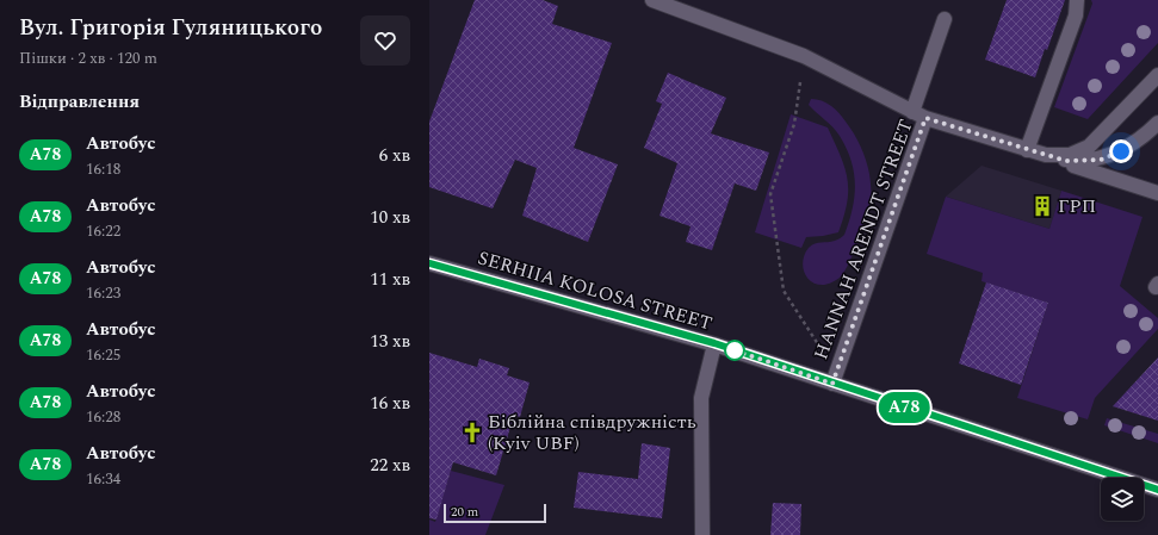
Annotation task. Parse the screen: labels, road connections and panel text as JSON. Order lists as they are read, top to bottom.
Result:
{
  "streets": {
    "street": ["HANNAH ARENDT STREET", "SERHIIA KOLOSA STREET"]
  },
  "crossings": [
    ["HANNAH ARENDT STREET", "SERHIIA KOLOSA STREET"]
  ],
  "places": {
    "building": ["ГРП"],
    "church": ["Біблійна співдружність (Kyiv UBF)"]
  },
  "lines": ["bus line А78"],
  "scale_bar": "20 m",
  "page": {
    "heading": [
      ["Вул. Григорія Гуляницького", "Пішки · 2 хв · 120 m"],
      "Відправлення"
    ],
    "on_map": "А78",
    "list": [
      {
        "mark": "А78",
        "name": "Автобус",
        "note": "16:18",
        "value": "6 хв"
      },
      {
        "mark": "А78",
        "name": "Автобус",
        "note": "16:22",
        "value": "10 хв"
      },
      {
        "mark": "А78",
        "name": "Автобус",
        "note": "16:23",
        "value": "11 хв"
      },
      {
        "mark": "А78",
        "name": "Автобус",
        "note": "16:25",
        "value": "13 хв"
      },
      {
        "mark": "А78",
        "name": "Автобус",
        "note": "16:28",
        "value": "16 хв"
      },
      {
        "mark": "А78",
        "name": "Автобус",
        "note": "16:34",
        "value": "22 хв"
      }
    ],
    "scale": "20 m"
  }
}
